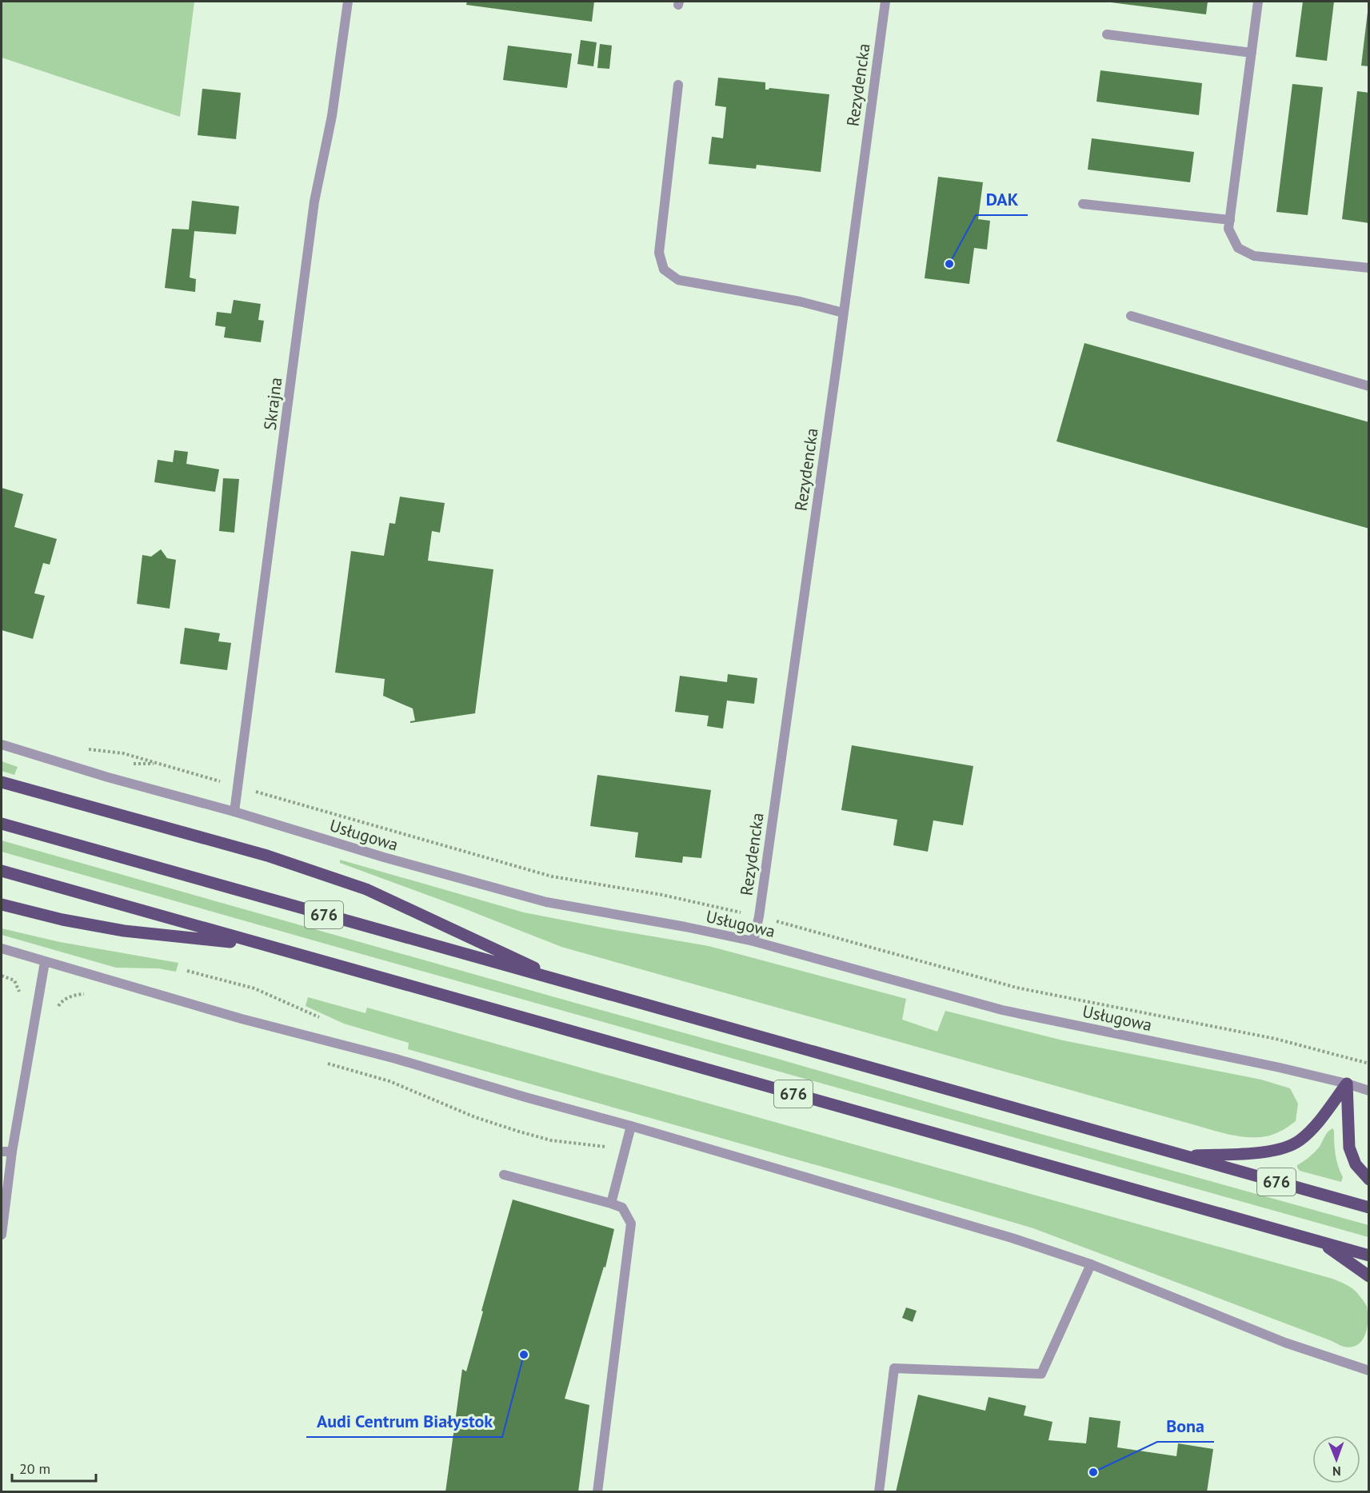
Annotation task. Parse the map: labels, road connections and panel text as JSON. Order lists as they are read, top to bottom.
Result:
{
  "streets": {
    "main road": ["676"],
    "street": ["Rezydencka", "Skrajna", "Usługowa"]
  },
  "crossings": [
    ["Rezydencka", "Usługowa"],
    ["Skrajna", "Usługowa"]
  ],
  "places": ["DAK", "Audi Centrum Białystok", "Bona"],
  "scale_bar": "20 m",
  "north": "bottom"
}
